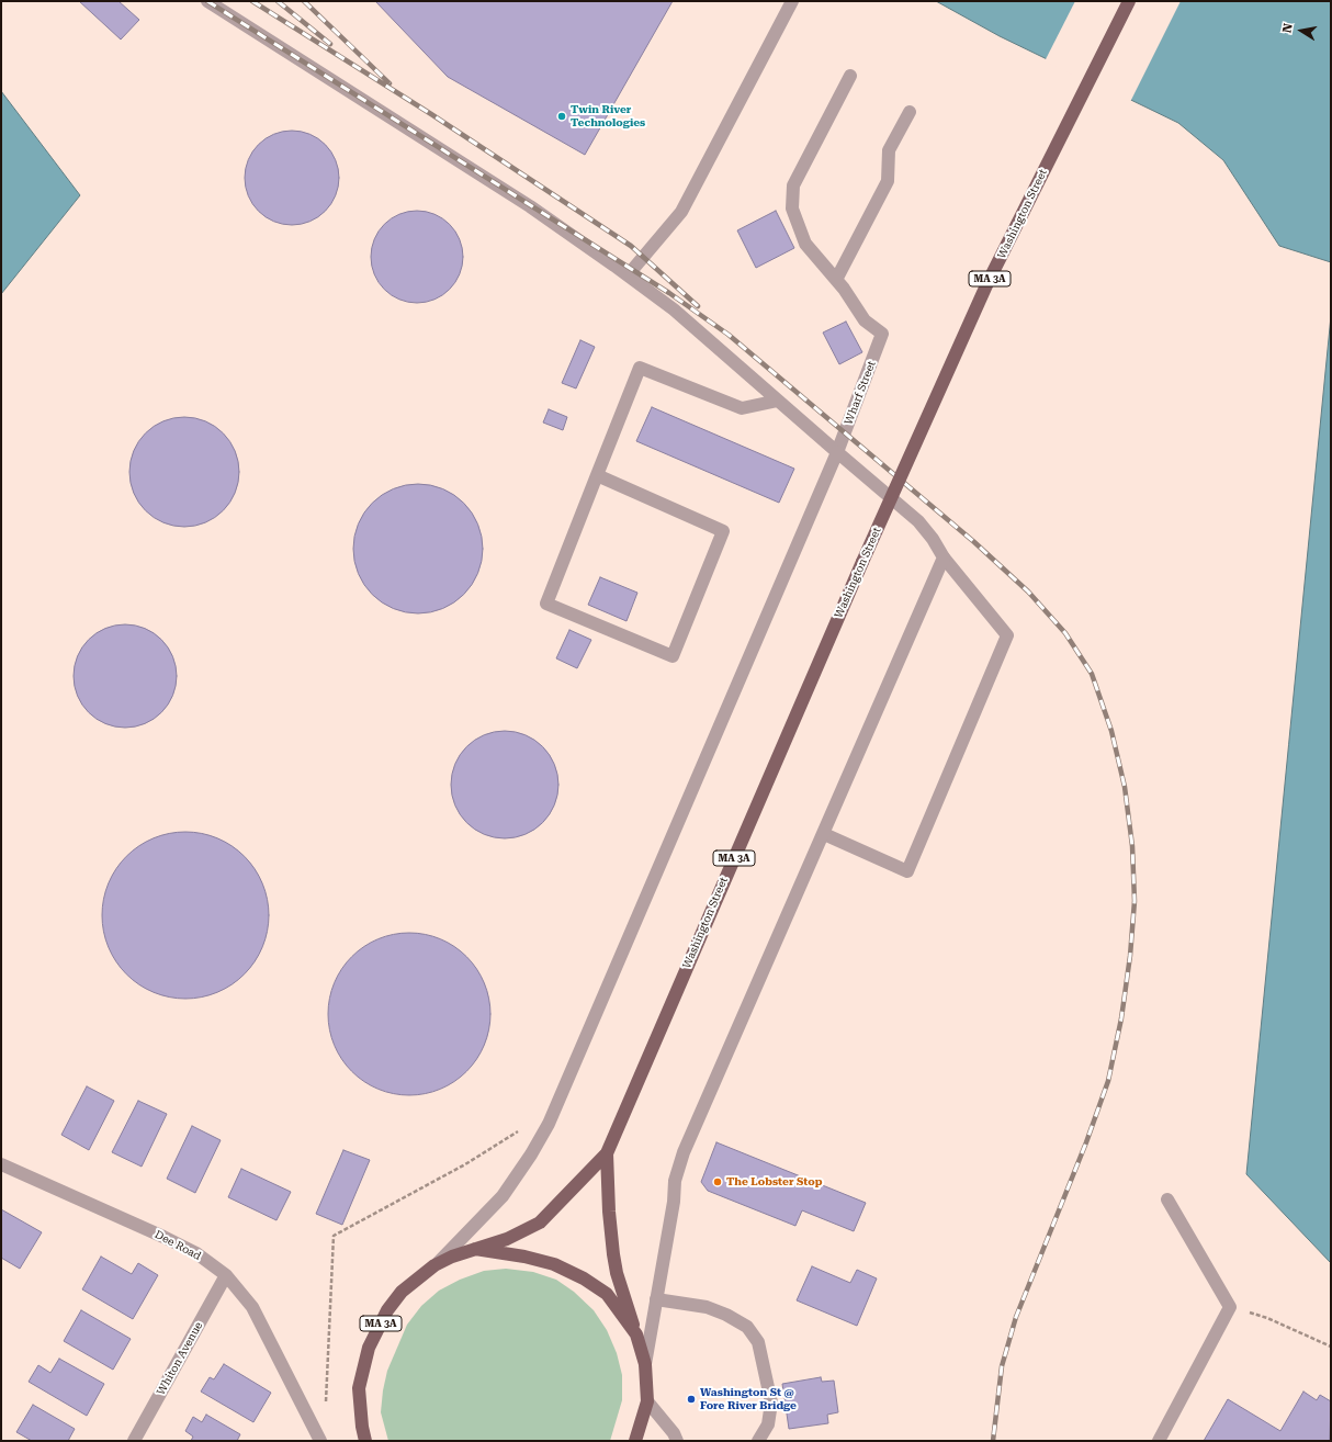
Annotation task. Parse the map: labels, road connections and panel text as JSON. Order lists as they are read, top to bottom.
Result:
{
  "streets": {
    "main road": ["Washington Street", "MA 3A"],
    "street": ["Wharf Street", "Dee Road", "Whiton Avenue"]
  },
  "crossings": [
    ["Washington Street", "MA 3A"],
    ["MA 3A", "Wharf Street"],
    ["Dee Road", "Whiton Avenue"]
  ],
  "places": ["Twin River Technologies", "The Lobster Stop", "Washington St @ Fore River Bridge"],
  "north": "left"
}
